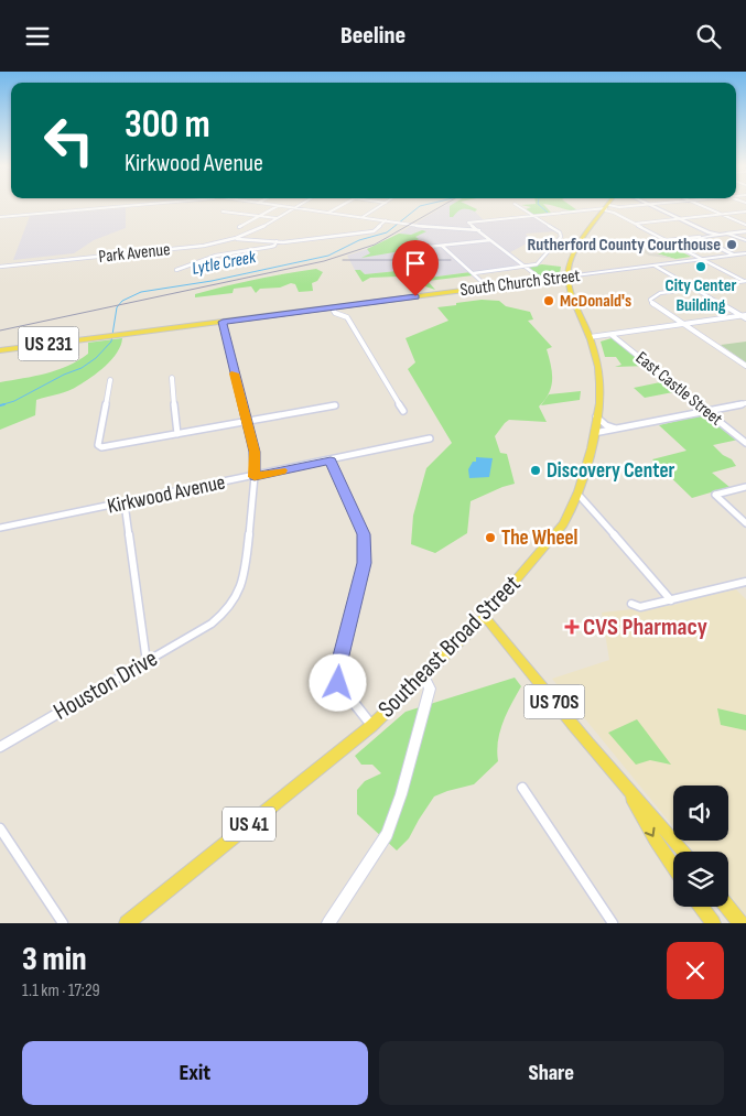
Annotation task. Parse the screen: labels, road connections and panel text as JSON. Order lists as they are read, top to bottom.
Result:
{
  "streets": {
    "main road": [
      "South Church Street",
      "US 231",
      "Southeast Broad Street",
      "US 70S",
      "US 41"
    ],
    "street": [
      "Park Avenue",
      "East Castle Street",
      "Kirkwood Avenue",
      "Houston Drive"
    ]
  },
  "crossings": [
    ["South Church Street", "Southeast Broad Street"],
    ["South Church Street", "Houston Drive"],
    ["Kirkwood Avenue", "Houston Drive"],
    ["Southeast Broad Street", "US 70S"]
  ],
  "water": ["Lytle Creek"],
  "places": {
    "other": [
      "Rutherford County Courthouse",
      "City Center Building",
      "McDonald's",
      "Discovery Center",
      "The Wheel"
    ],
    "health": ["CVS Pharmacy"]
  },
  "page": {
    "header": "Beeline",
    "turn": ["300 m", "Kirkwood Avenue"],
    "heading": ["3 min", "1.1 km · 17:29"],
    "buttons": ["Exit", "Share"]
  }
}
